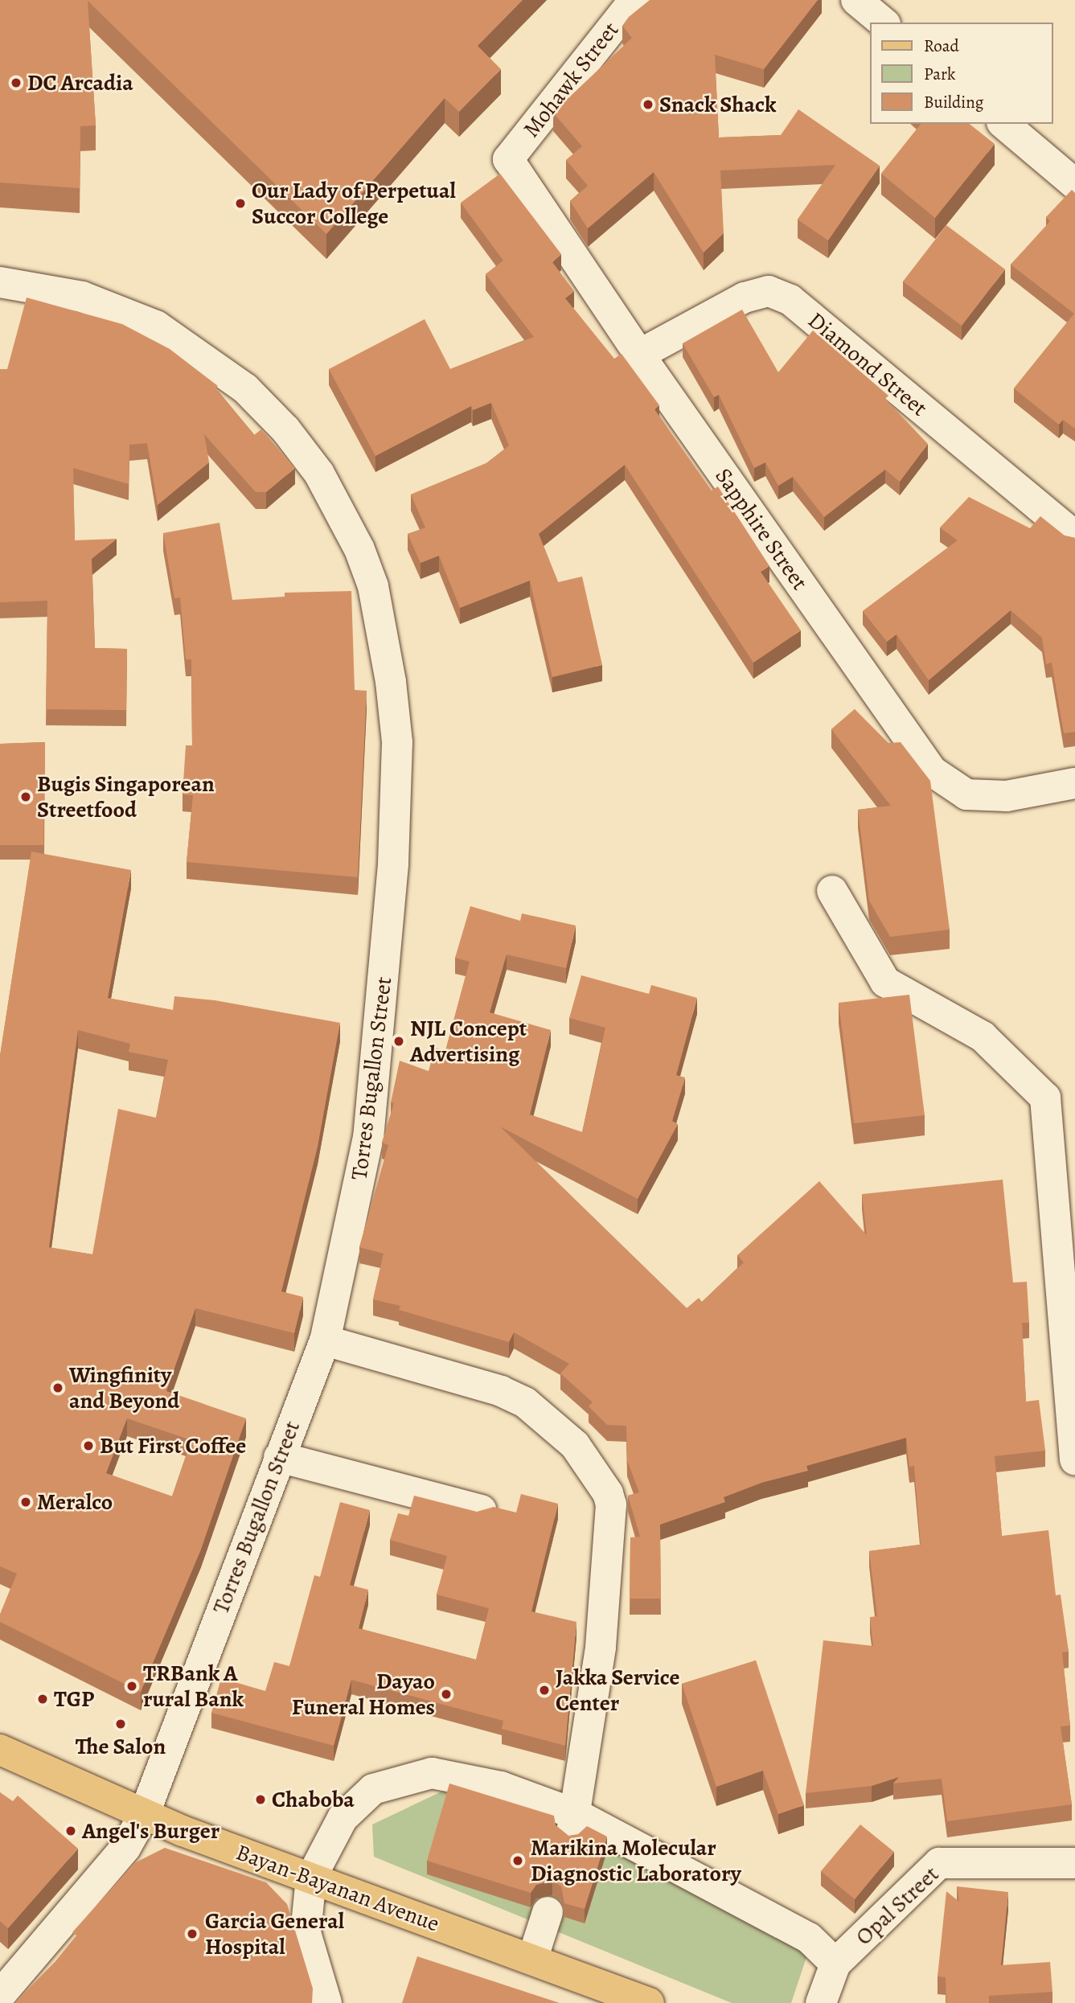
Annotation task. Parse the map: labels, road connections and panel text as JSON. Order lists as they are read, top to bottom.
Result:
{
  "streets": {
    "main road": ["Bayan-Bayanan Avenue"],
    "street": [
      "Mohawk Street",
      "Diamond Street",
      "Sapphire Street",
      "Torres Bugallon Street",
      "Opal Street"
    ]
  },
  "crossings": [
    ["Mohawk Street", "Sapphire Street"],
    ["Diamond Street", "Sapphire Street"],
    ["Torres Bugallon Street", "Bayan-Bayanan Avenue"]
  ],
  "places": [
    "DC Arcadia",
    "Snack Shack",
    "Our Lady of Perpetual Succor College",
    "Bugis Singaporean Streetfood",
    "NJL Concept Advertising",
    "Wingfinity and Beyond",
    "But First Coffee",
    "Meralco",
    "TRBank A rural Bank",
    "Jakka Service Center",
    "Dayao Funeral Homes",
    "TGP",
    "The Salon",
    "Chaboba",
    "Angel's Burger",
    "Marikina Molecular Diagnostic Laboratory",
    "Garcia General Hospital"
  ],
  "legend": ["Road", "Park", "Building"]
}
